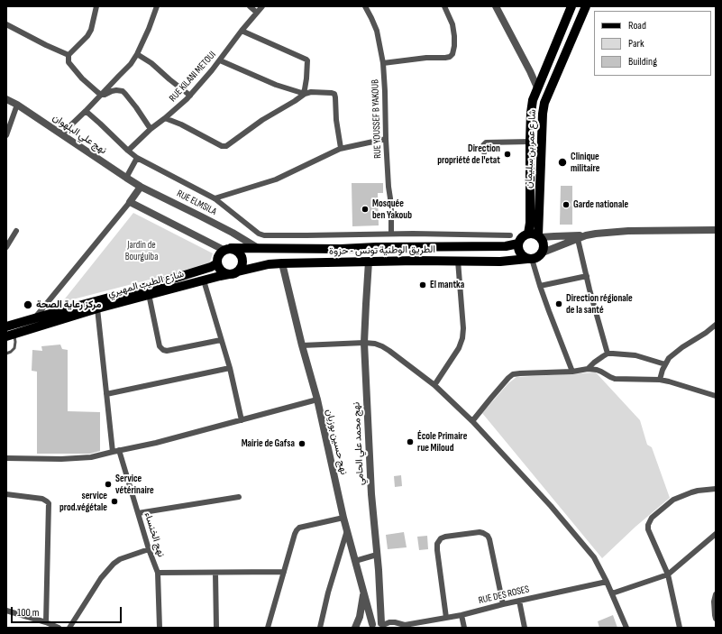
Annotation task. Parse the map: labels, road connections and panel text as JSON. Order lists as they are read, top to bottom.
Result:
{
  "streets": {
    "main road": ["شارع عمر بن سليمان", "الطريق الوطنية تونس - حزوة", "شارع الطيب المهيري"],
    "street": [
      "RUE KILANI METOUI",
      "RUE YOUSSEF B YAKOUB",
      "نهج علي البلهوان",
      "RUE ELMSILA",
      "نهج حسين بوزيان",
      "نهج محمد علي الحامي",
      "نهج الخنساء",
      "RUE DES ROSES"
    ]
  },
  "crossings": [
    ["نهج علي البلهوان", "RUE ELMSILA"],
    ["شارع عمر بن سليمان", "الطريق الوطنية تونس - حزوة"],
    ["RUE ELMSILA", "الطريق الوطنية تونس - حزوة"],
    ["الطريق الوطنية تونس - حزوة", "شارع الطيب المهيري"],
    ["الطريق الوطنية تونس - حزوة", "نهج حسين بوزيان"],
    ["الطريق الوطنية تونس - حزوة", "نهج محمد علي الحامي"],
    ["نهج محمد علي الحامي", "RUE DES ROSES"]
  ],
  "parks": ["Jardin de Bourguiba"],
  "places": [
    "Direction propriété de l'etat",
    "Clinique militaire",
    "Garde nationale",
    "Mosquée ben Yakoub",
    "El mantka",
    "Direction régionale de la santé",
    "مركز رعاية الصحة",
    "École Primaire rue Miloud",
    "Mairie de Gafsa",
    "Service vétérinaire",
    "service prod.végétale"
  ],
  "legend": ["Road", "Park", "Building"],
  "scale_bar": "100 m"
}
